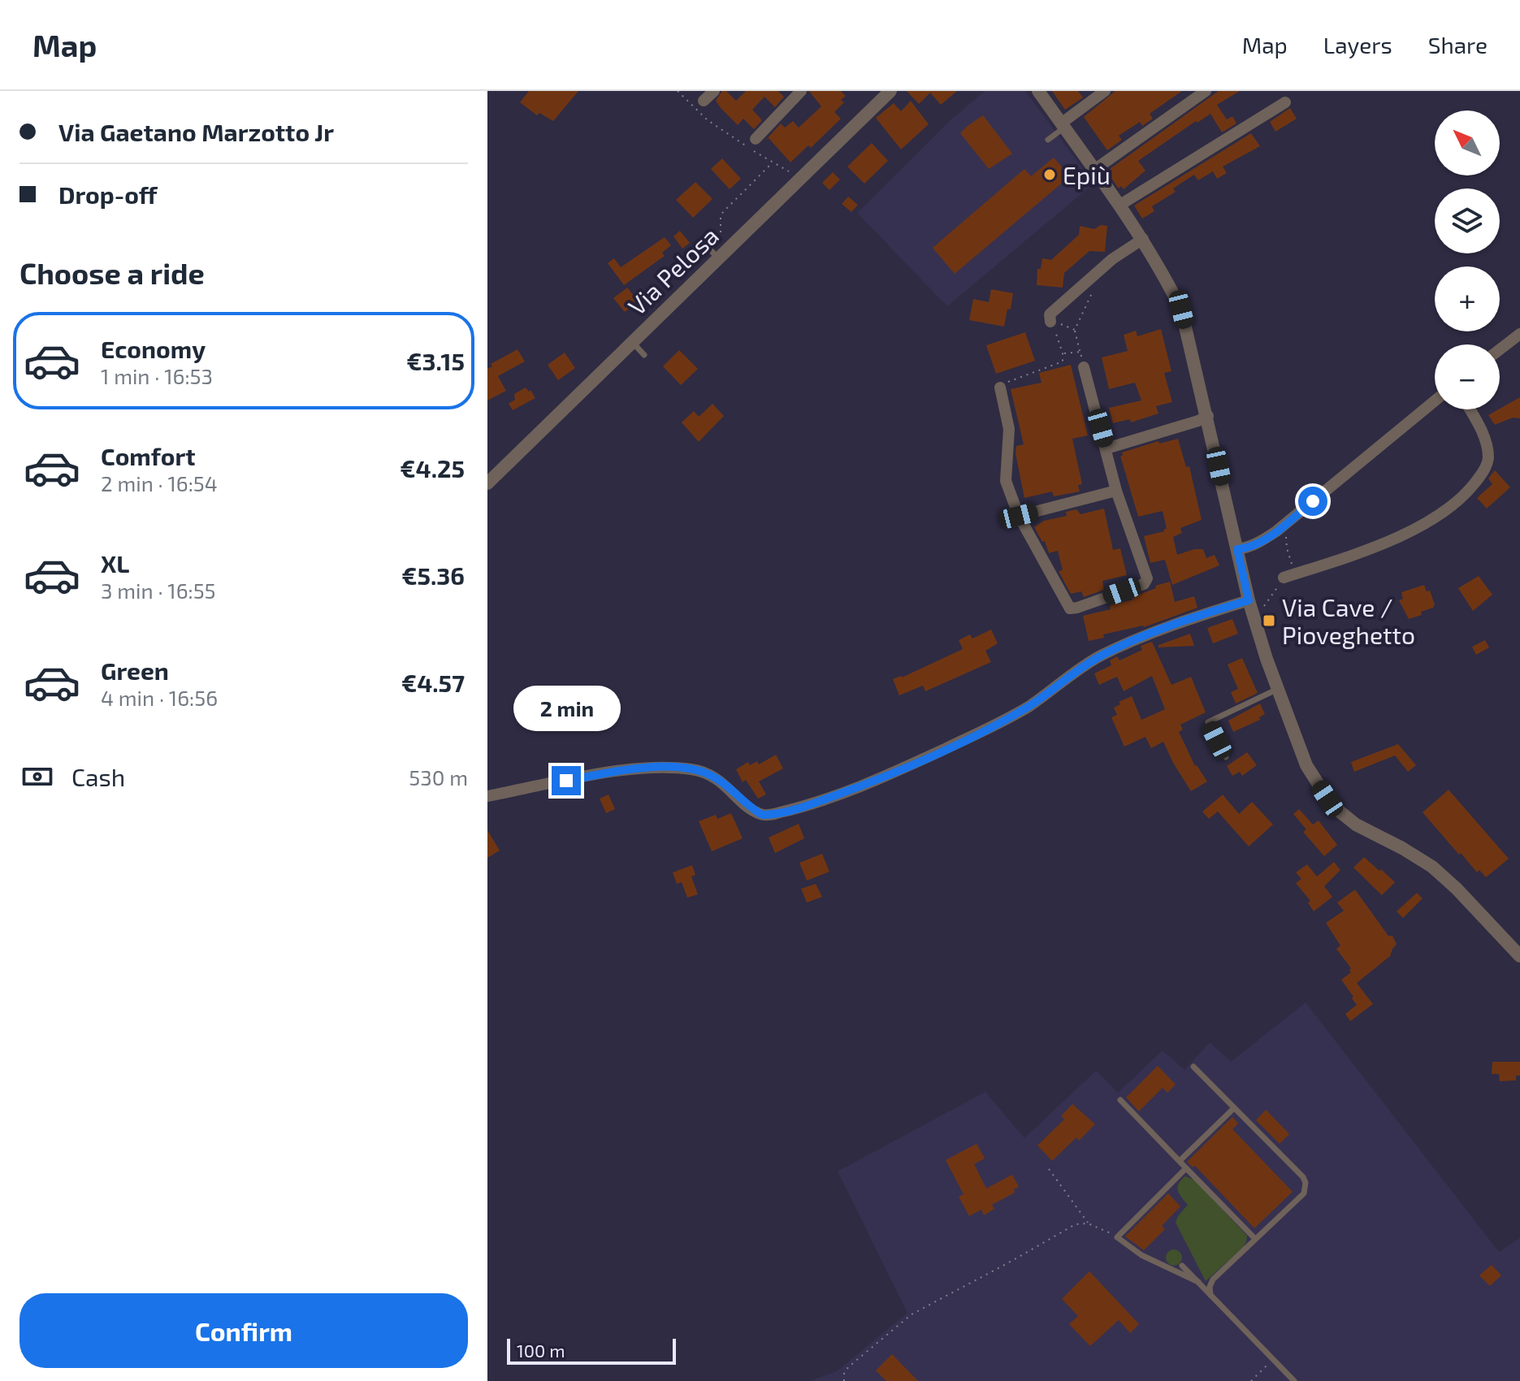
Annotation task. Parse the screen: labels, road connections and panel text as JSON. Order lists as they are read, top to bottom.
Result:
{
  "streets": {
    "street": ["Via Pelosa"]
  },
  "places": {
    "other": ["Epiù"],
    "transit": ["Via Cave / Pioveghetto"]
  },
  "scale_bar": "100 m",
  "north": "top left",
  "page": {
    "header": "Map",
    "nav": ["Map", "Layers", "Share"],
    "banner": ["Via Gaetano Marzotto Jr", "Drop-off"],
    "map_buttons": ["+", "−"],
    "heading": "Choose a ride",
    "list": [
      {
        "name": "Economy",
        "note": "1 min · 16:53",
        "value": "€3.15"
      },
      {
        "name": "Comfort",
        "note": "2 min · 16:54",
        "value": "€4.25"
      },
      {
        "name": "XL",
        "note": "3 min · 16:55",
        "value": "€5.36"
      },
      {
        "name": "Green",
        "note": "4 min · 16:56",
        "value": "€4.57"
      }
    ],
    "bubble": "2 min",
    "pay": ["Cash", "530 m"],
    "buttons": "Confirm",
    "scale": "100 m"
  }
}
